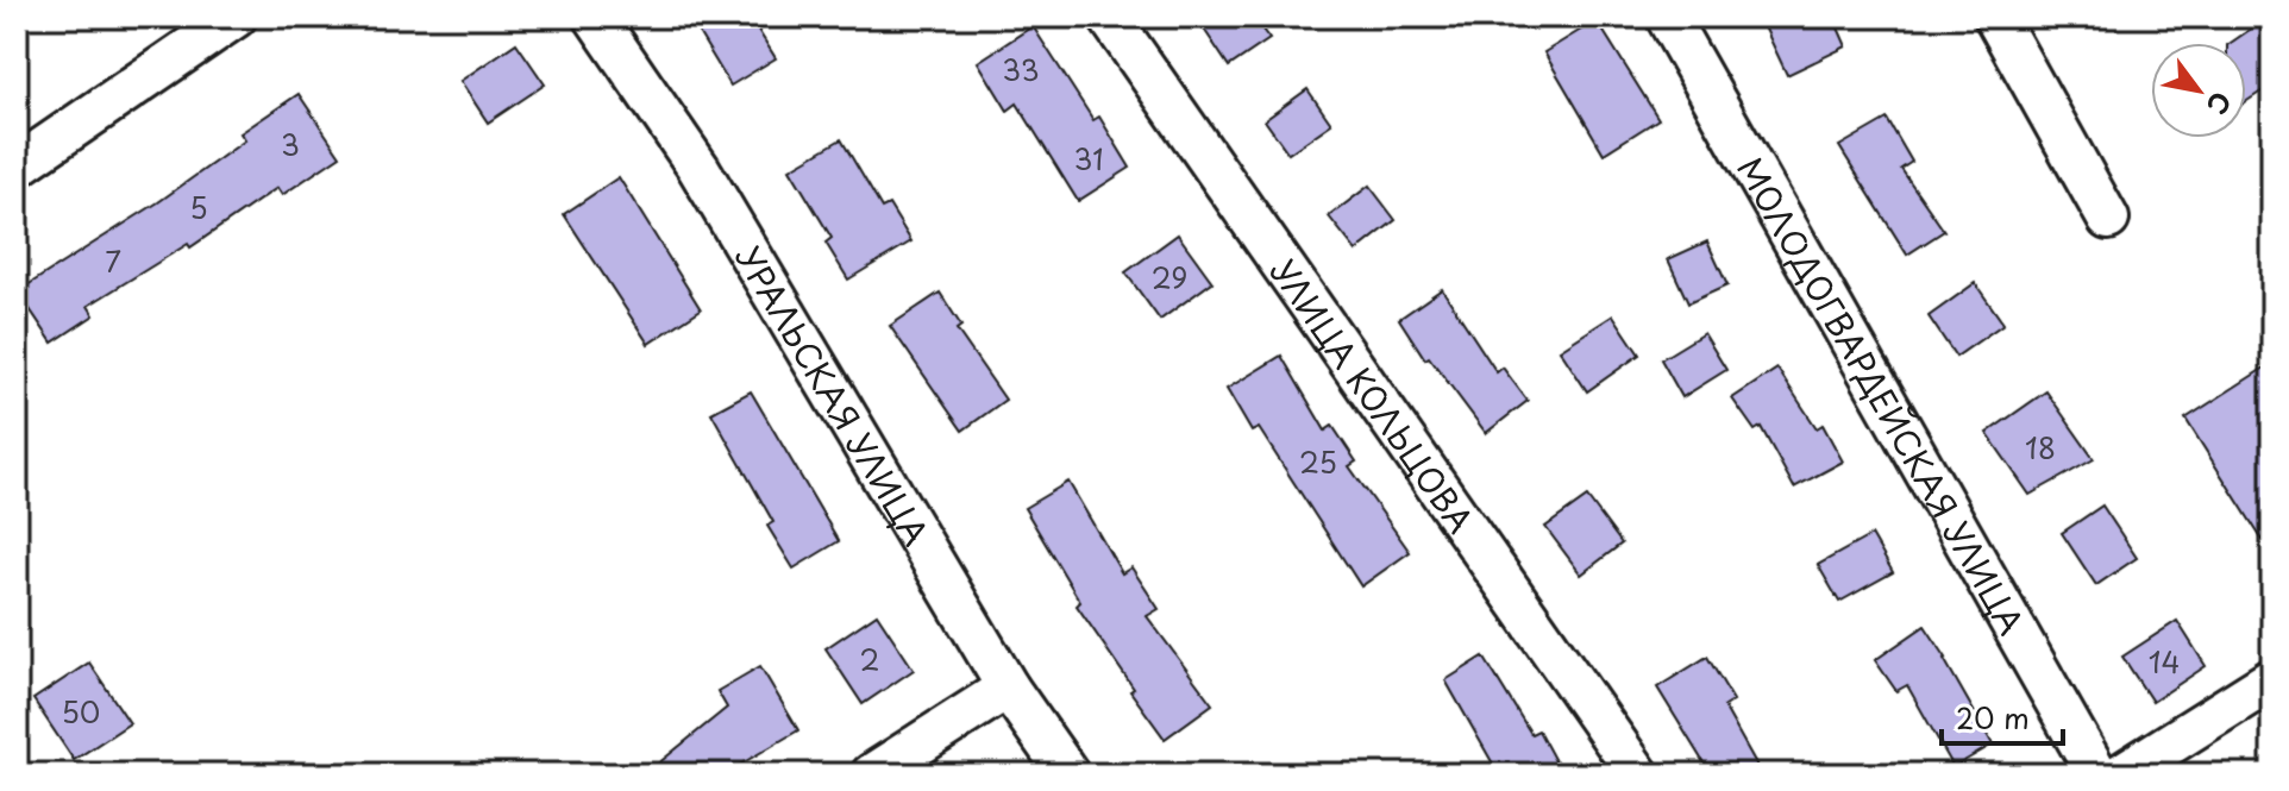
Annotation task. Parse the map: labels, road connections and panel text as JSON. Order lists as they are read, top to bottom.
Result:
{
  "streets": {
    "street": ["УРАЛЬСКАЯ УЛИЦА", "УЛИЦА КОЛЬЦОВА", "МОЛОДОГВАРДЕЙСКАЯ УЛИЦА"]
  },
  "house_numbers": [
    "33",
    "3",
    "31",
    "5",
    "7",
    "29",
    "18",
    "25",
    "2",
    "14",
    "50"
  ],
  "scale_bar": "20 m",
  "north": "bottom right"
}
